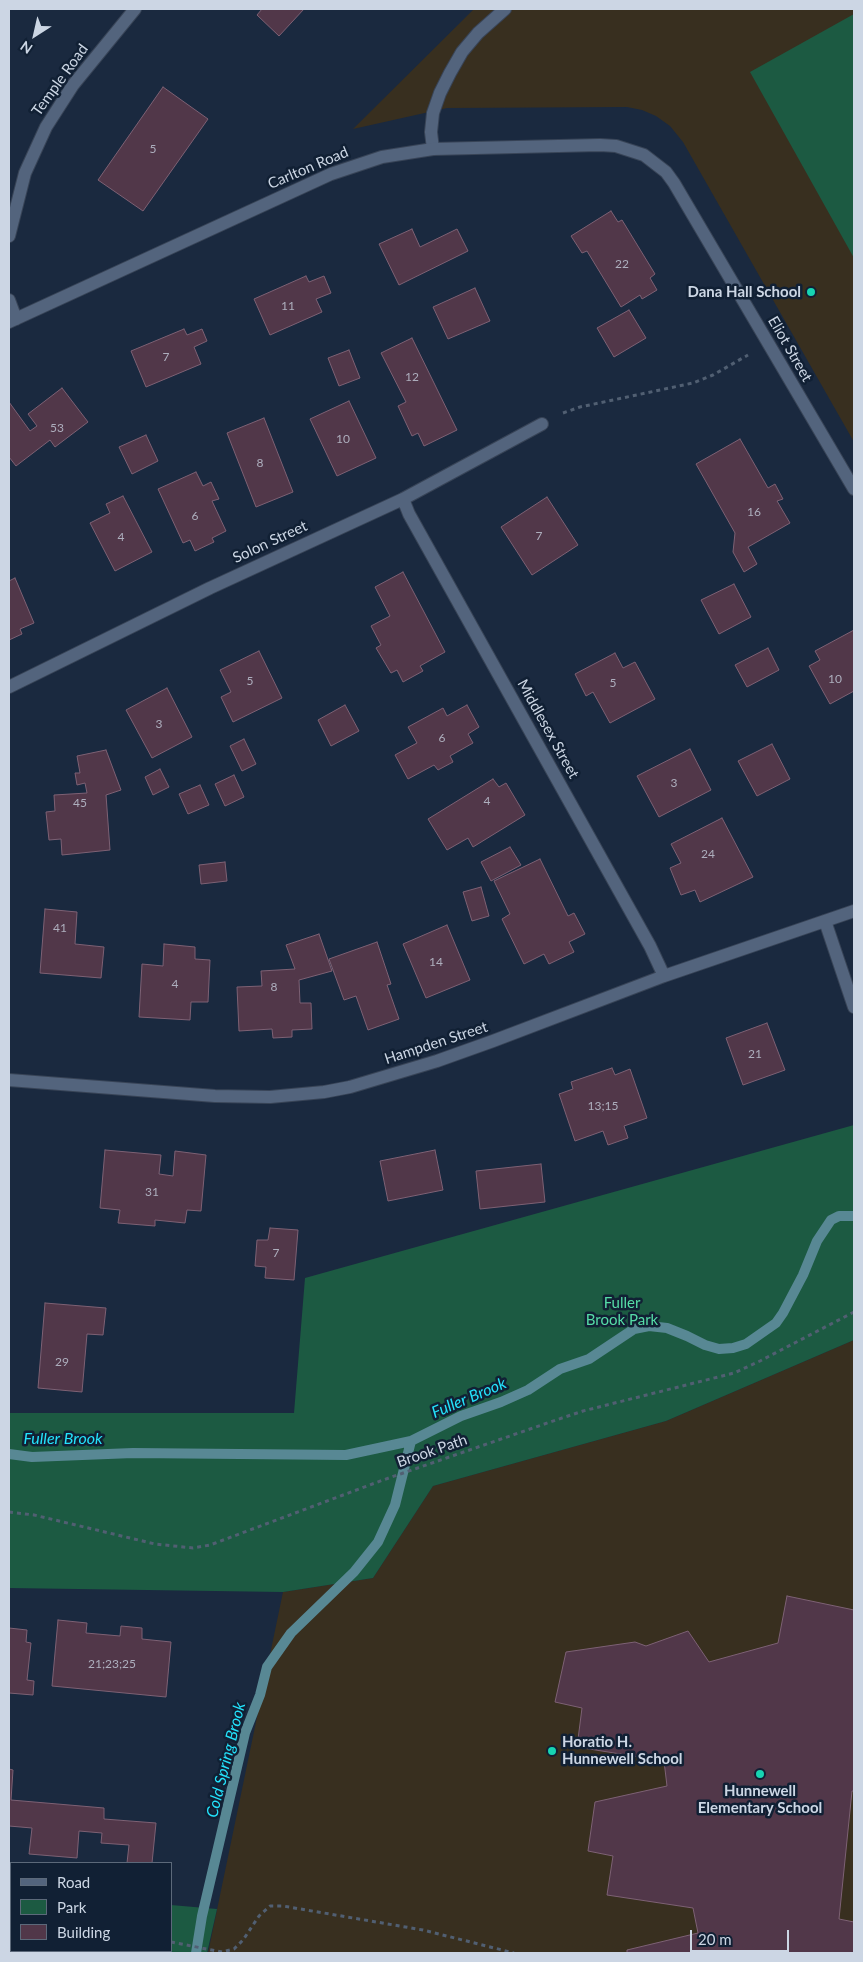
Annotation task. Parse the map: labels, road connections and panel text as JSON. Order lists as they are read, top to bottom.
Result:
{
  "streets": {
    "street": [
      "Temple Road",
      "Carlton Road",
      "Eliot Street",
      "Solon Street",
      "Middlesex Street",
      "Hampden Street"
    ],
    "path": ["Brook Path"]
  },
  "crossings": [
    ["Carlton Road", "Eliot Street"],
    ["Solon Street", "Middlesex Street"],
    ["Middlesex Street", "Hampden Street"]
  ],
  "water": ["Fuller Brook", "Cold Spring Brook"],
  "parks": ["Fuller Brook Park"],
  "places": ["Dana Hall School", "Horatio H. Hunnewell School", "Hunnewell Elementary School"],
  "house_numbers": [
    "5",
    "22",
    "11",
    "7",
    "12",
    "53",
    "10",
    "8",
    "16",
    "6",
    "7",
    "4",
    "10",
    "5",
    "5",
    "3",
    "6",
    "3",
    "4",
    "45",
    "24",
    "41",
    "14",
    "4",
    "8",
    "21",
    "13;15",
    "31",
    "7",
    "29",
    "21;23;25"
  ],
  "legend": ["Road", "Park", "Building"],
  "scale_bar": "20 m",
  "north": "bottom left"
}
